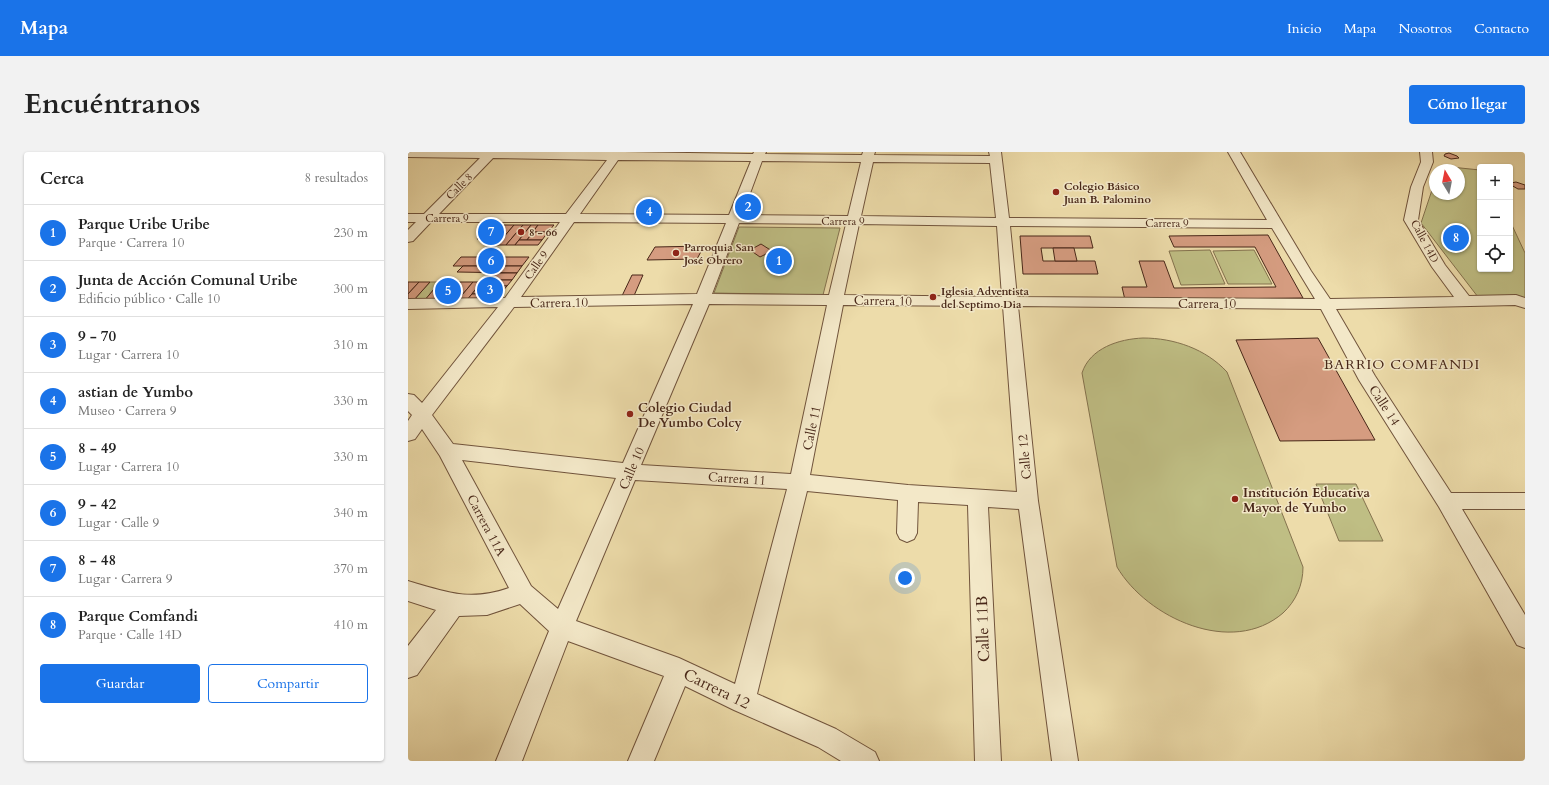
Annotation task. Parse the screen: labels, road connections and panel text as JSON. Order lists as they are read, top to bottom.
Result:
{
  "streets": {
    "street": [
      "Calle 8",
      "Carrera 9",
      "Calle 14D",
      "Calle 9",
      "Carrera 10",
      "Calle 14",
      "Calle 11",
      "Calle 12",
      "Calle 10",
      "Carrera 11",
      "Carrera 11A",
      "Calle 11B",
      "Carrera 12"
    ]
  },
  "crossings": [
    ["Calle 8", "Carrera 9"],
    ["Carrera 9", "Calle 9"],
    ["Carrera 9", "Calle 14"],
    ["Carrera 9", "Calle 11"],
    ["Carrera 9", "Calle 12"],
    ["Carrera 9", "Calle 10"],
    ["Calle 14D", "Carrera 10"],
    ["Calle 9", "Carrera 10"],
    ["Calle 9", "Carrera 11A"],
    ["Carrera 10", "Calle 14"],
    ["Carrera 10", "Calle 11"],
    ["Carrera 10", "Calle 12"],
    ["Carrera 10", "Calle 10"],
    ["Calle 11", "Carrera 11"],
    ["Calle 11", "Carrera 12"],
    ["Calle 12", "Carrera 11"],
    ["Calle 10", "Carrera 11"],
    ["Calle 10", "Carrera 11A"],
    ["Calle 10", "Carrera 12"],
    ["Carrera 11", "Carrera 11A"],
    ["Carrera 11", "Calle 11B"],
    ["Carrera 11A", "Carrera 12"]
  ],
  "districts": ["BARRIO COMFANDI"],
  "places": [
    "Colegio Básico Juan B. Palomino",
    "8 - 66",
    "Parroquia San José Obrero",
    "Iglesia Adventista del Septimo Dia",
    "Colegio Ciudad De Yumbo Colcy",
    "Institución Educativa Mayor de Yumbo"
  ],
  "north": "top",
  "page": {
    "header": "Mapa",
    "nav": [
      "Inicio",
      "Mapa",
      "Nosotros",
      "Contacto"
    ],
    "title": "Encuéntranos",
    "buttons": [
      "Cómo llegar",
      ["Guardar", "Compartir"]
    ],
    "heading": ["Cerca", "8 resultados"],
    "map_buttons": ["+", "−"],
    "pins": [
      "2",
      "4",
      "7",
      "8",
      "1",
      "6",
      "3",
      "5"
    ],
    "list": [
      {
        "mark": "1",
        "name": "Parque Uribe Uribe",
        "note": "Parque · Carrera 10",
        "value": "230 m"
      },
      {
        "mark": "2",
        "name": "Junta de Acción Comunal Uribe",
        "note": "Edificio público · Calle 10",
        "value": "300 m"
      },
      {
        "mark": "3",
        "name": "9 - 70",
        "note": "Lugar · Carrera 10",
        "value": "310 m"
      },
      {
        "mark": "4",
        "name": "astian de Yumbo",
        "note": "Museo · Carrera 9",
        "value": "330 m"
      },
      {
        "mark": "5",
        "name": "8 - 49",
        "note": "Lugar · Carrera 10",
        "value": "330 m"
      },
      {
        "mark": "6",
        "name": "9 - 42",
        "note": "Lugar · Calle 9",
        "value": "340 m"
      },
      {
        "mark": "7",
        "name": "8 - 48",
        "note": "Lugar · Carrera 9",
        "value": "370 m"
      },
      {
        "mark": "8",
        "name": "Parque Comfandi",
        "note": "Parque · Calle 14D",
        "value": "410 m"
      }
    ]
  }
}
